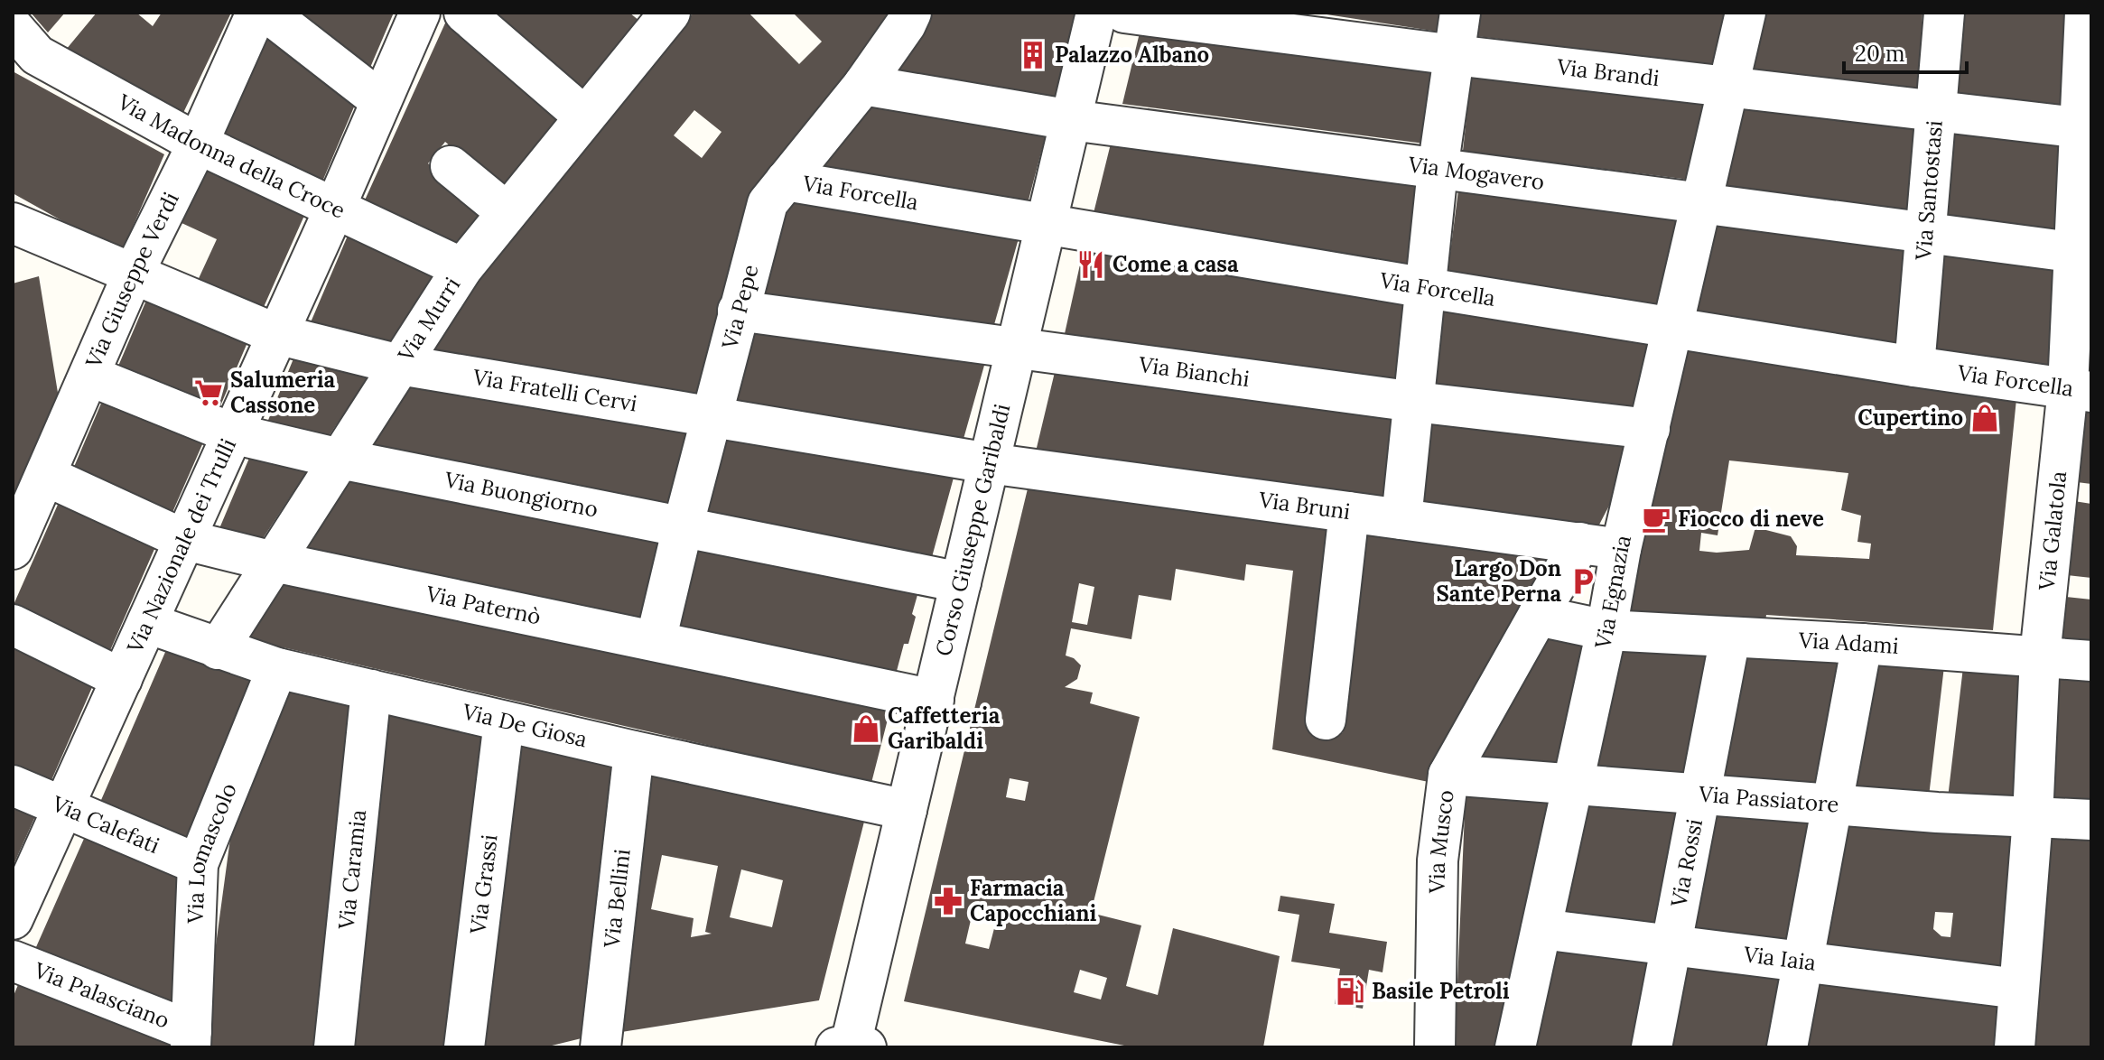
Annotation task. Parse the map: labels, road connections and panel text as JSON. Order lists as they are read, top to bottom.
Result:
{
  "streets": {
    "street": [
      "Via Brandi",
      "Via Madonna della Croce",
      "Via Mogavero",
      "Via Santostasi",
      "Via Forcella",
      "Via Giuseppe Verdi",
      "Via Pepe",
      "Via Murri",
      "Via Bianchi",
      "Via Fratelli Cervi",
      "Via Buongiorno",
      "Via Bruni",
      "Corso Giuseppe Garibaldi",
      "Via Galatola",
      "Via Nazionale dei Trulli",
      "Via Egnazia",
      "Via Paternò",
      "Via Adami",
      "Via De Giosa",
      "Via Passiatore",
      "Via Calefati",
      "Via Musco",
      "Via Lomascolo",
      "Via Rossi",
      "Via Caramia",
      "Via Grassi",
      "Via Bellini",
      "Via Iaia",
      "Via Palasciano"
    ]
  },
  "crossings": [
    ["Via Brandi", "Via Santostasi"],
    ["Via Brandi", "Via Galatola"],
    ["Via Brandi", "Via Egnazia"],
    ["Via Madonna della Croce", "Via Giuseppe Verdi"],
    ["Via Madonna della Croce", "Via Murri"],
    ["Via Madonna della Croce", "Via Nazionale dei Trulli"],
    ["Via Mogavero", "Via Santostasi"],
    ["Via Mogavero", "Via Pepe"],
    ["Via Mogavero", "Corso Giuseppe Garibaldi"],
    ["Via Mogavero", "Via Galatola"],
    ["Via Mogavero", "Via Egnazia"],
    ["Via Santostasi", "Via Forcella"],
    ["Via Forcella", "Via Pepe"],
    ["Via Forcella", "Corso Giuseppe Garibaldi"],
    ["Via Forcella", "Via Galatola"],
    ["Via Forcella", "Via Egnazia"],
    ["Via Giuseppe Verdi", "Via Fratelli Cervi"],
    ["Via Giuseppe Verdi", "Via Buongiorno"],
    ["Via Giuseppe Verdi", "Via Paternò"],
    ["Via Pepe", "Via Bianchi"],
    ["Via Pepe", "Via Fratelli Cervi"],
    ["Via Pepe", "Via Buongiorno"],
    ["Via Pepe", "Via Paternò"],
    ["Via Murri", "Via Fratelli Cervi"],
    ["Via Murri", "Via Buongiorno"],
    ["Via Murri", "Via Paternò"],
    ["Via Murri", "Via De Giosa"],
    ["Via Bianchi", "Corso Giuseppe Garibaldi"],
    ["Via Bianchi", "Via Egnazia"],
    ["Via Fratelli Cervi", "Via Bruni"],
    ["Via Fratelli Cervi", "Corso Giuseppe Garibaldi"],
    ["Via Fratelli Cervi", "Via Nazionale dei Trulli"],
    ["Via Buongiorno", "Corso Giuseppe Garibaldi"],
    ["Via Buongiorno", "Via Nazionale dei Trulli"],
    ["Via Bruni", "Corso Giuseppe Garibaldi"],
    ["Via Bruni", "Via Egnazia"],
    ["Corso Giuseppe Garibaldi", "Via Paternò"],
    ["Corso Giuseppe Garibaldi", "Via De Giosa"],
    ["Via Galatola", "Via Adami"],
    ["Via Galatola", "Via Passiatore"],
    ["Via Galatola", "Via Iaia"],
    ["Via Nazionale dei Trulli", "Via Paternò"],
    ["Via Nazionale dei Trulli", "Via De Giosa"],
    ["Via Nazionale dei Trulli", "Via Calefati"],
    ["Via Egnazia", "Via Adami"],
    ["Via Egnazia", "Via Passiatore"],
    ["Via Egnazia", "Via Iaia"],
    ["Via Adami", "Via Rossi"],
    ["Via De Giosa", "Via Lomascolo"],
    ["Via De Giosa", "Via Caramia"],
    ["Via De Giosa", "Via Grassi"],
    ["Via De Giosa", "Via Bellini"],
    ["Via Passiatore", "Via Musco"],
    ["Via Passiatore", "Via Rossi"],
    ["Via Calefati", "Via Lomascolo"],
    ["Via Lomascolo", "Via Palasciano"],
    ["Via Rossi", "Via Iaia"]
  ],
  "places": {
    "building": ["Palazzo Albano"],
    "restaurant": ["Come a casa"],
    "supermarket": ["Salumeria Cassone"],
    "shop": ["Cupertino", "Caffetteria Garibaldi"],
    "cafe": ["Fiocco di neve"],
    "parking": ["Largo Don Sante Perna"],
    "pharmacy": ["Farmacia Capocchiani"],
    "fuel station": ["Basile Petroli"]
  },
  "scale_bar": "20 m"
}
